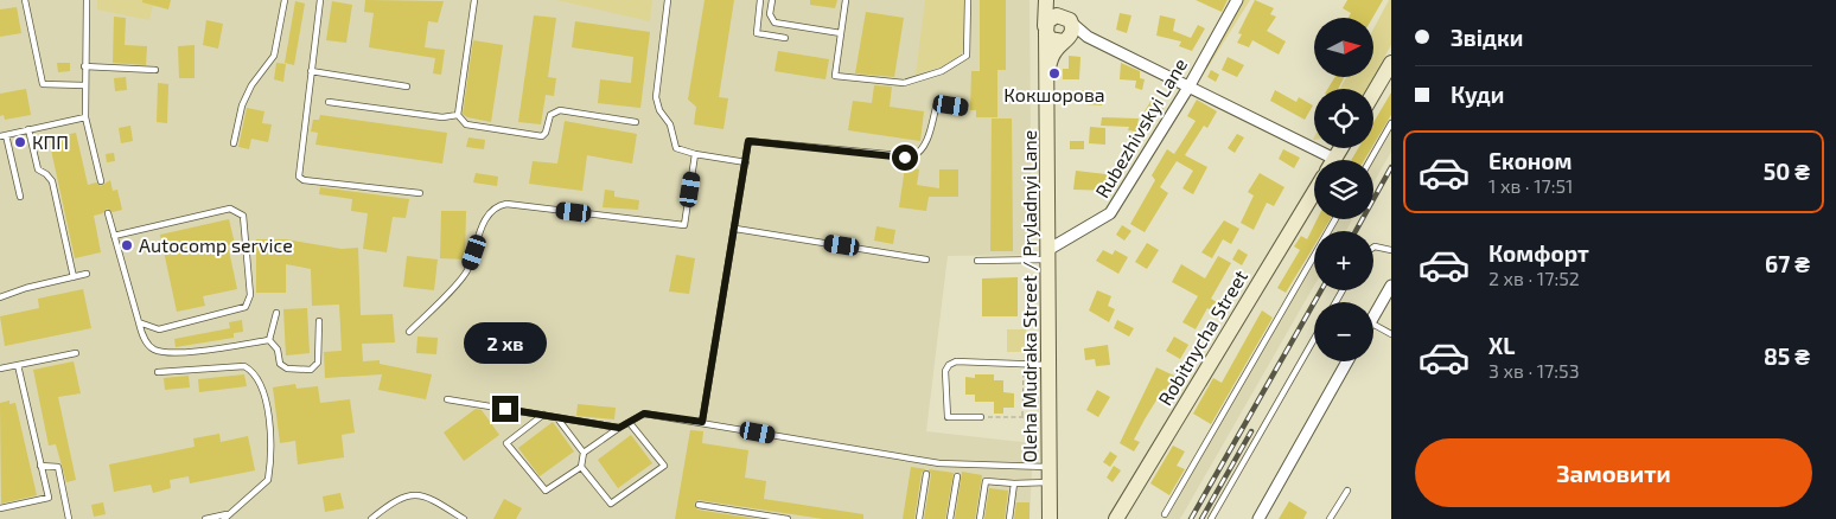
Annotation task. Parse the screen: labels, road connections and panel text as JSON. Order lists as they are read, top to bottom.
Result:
{
  "streets": {
    "street": ["Rubezhivskyi Lane", "Oleha Mudraka Street / Pryladnyi Lane", "Robitnycha Street"]
  },
  "crossings": [
    ["Rubezhivskyi Lane", "Oleha Mudraka Street / Pryladnyi Lane"]
  ],
  "places": ["Кокшорова", "КПП", "Autocomp service"],
  "north": "right",
  "page": {
    "banner": ["Звідки", "Куди"],
    "map_buttons": ["+", "−"],
    "list": [
      {
        "name": "Економ",
        "note": "1 хв · 17:51",
        "value": "50 ₴"
      },
      {
        "name": "Комфорт",
        "note": "2 хв · 17:52",
        "value": "67 ₴"
      },
      {
        "name": "XL",
        "note": "3 хв · 17:53",
        "value": "85 ₴"
      }
    ],
    "bubble": "2 хв",
    "buttons": "Замовити"
  }
}
